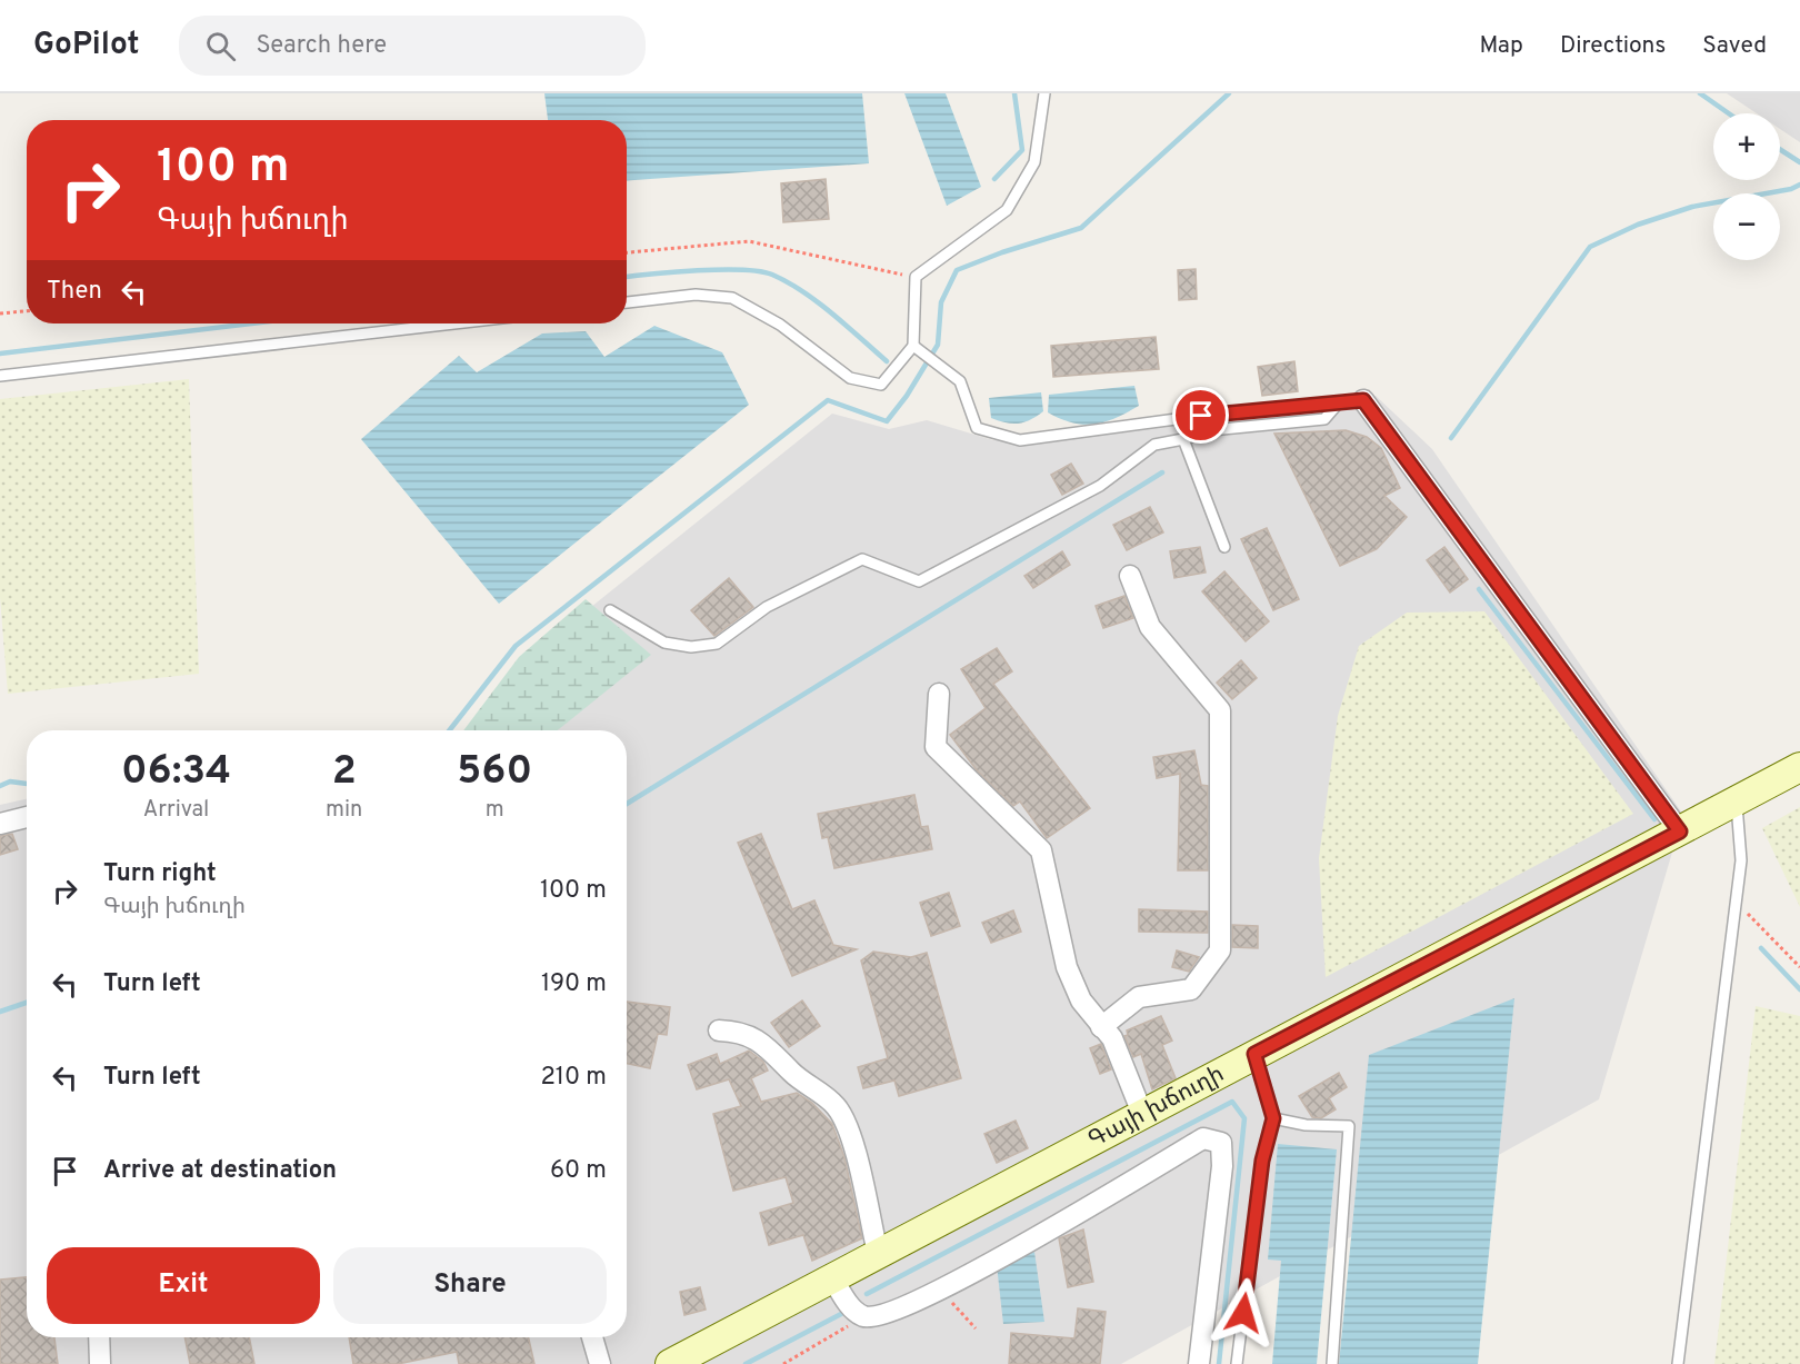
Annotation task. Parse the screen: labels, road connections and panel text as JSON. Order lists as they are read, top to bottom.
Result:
{
  "streets": {
    "main road": ["Գայի խճուղի"]
  },
  "page": {
    "header": "GoPilot",
    "search": "Search here",
    "nav": ["Map", "Directions", "Saved"],
    "map_buttons": ["+", "−"],
    "turn": ["100 m", "Գայի խճուղի"],
    "then": "Then",
    "eta": [
      "06:34",
      "Arrival",
      "2",
      "min",
      "560",
      "m"
    ],
    "list": [
      {
        "name": "Turn right",
        "note": "Գայի խճուղի",
        "value": "100 m"
      },
      {
        "name": "Turn left",
        "value": "190 m"
      },
      {
        "name": "Turn left",
        "value": "210 m"
      },
      {
        "name": "Arrive at destination",
        "value": "60 m"
      }
    ],
    "buttons": ["Exit", "Share"]
  }
}
